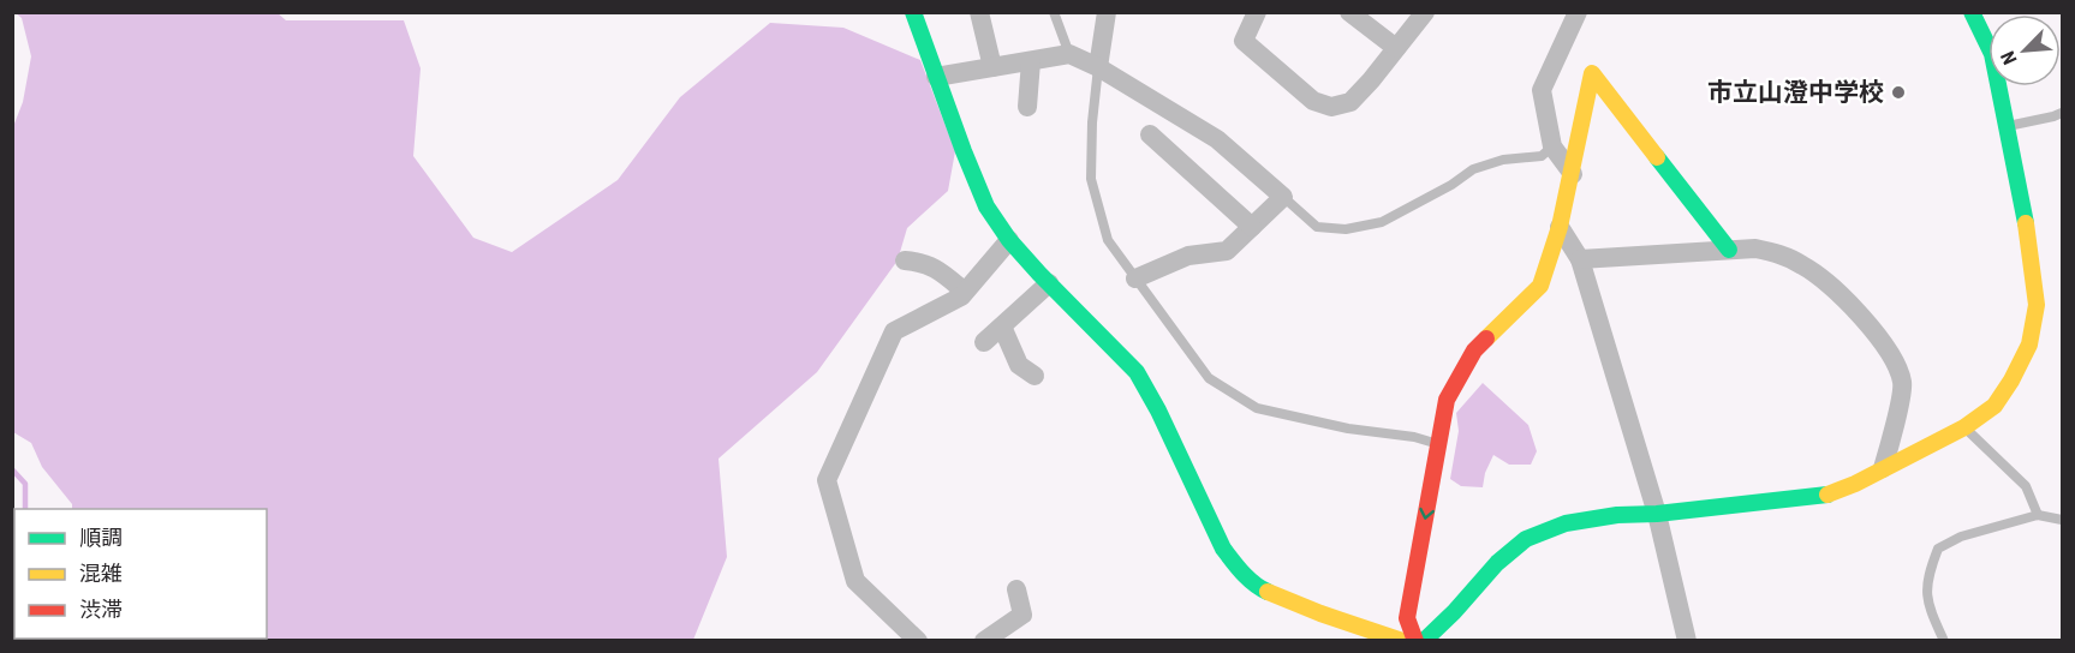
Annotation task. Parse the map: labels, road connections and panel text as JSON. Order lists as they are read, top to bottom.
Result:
{
  "places": ["市立山澄中学校"],
  "legend": ["順調", "混雑", "渋滞"],
  "north": "bottom left"
}
